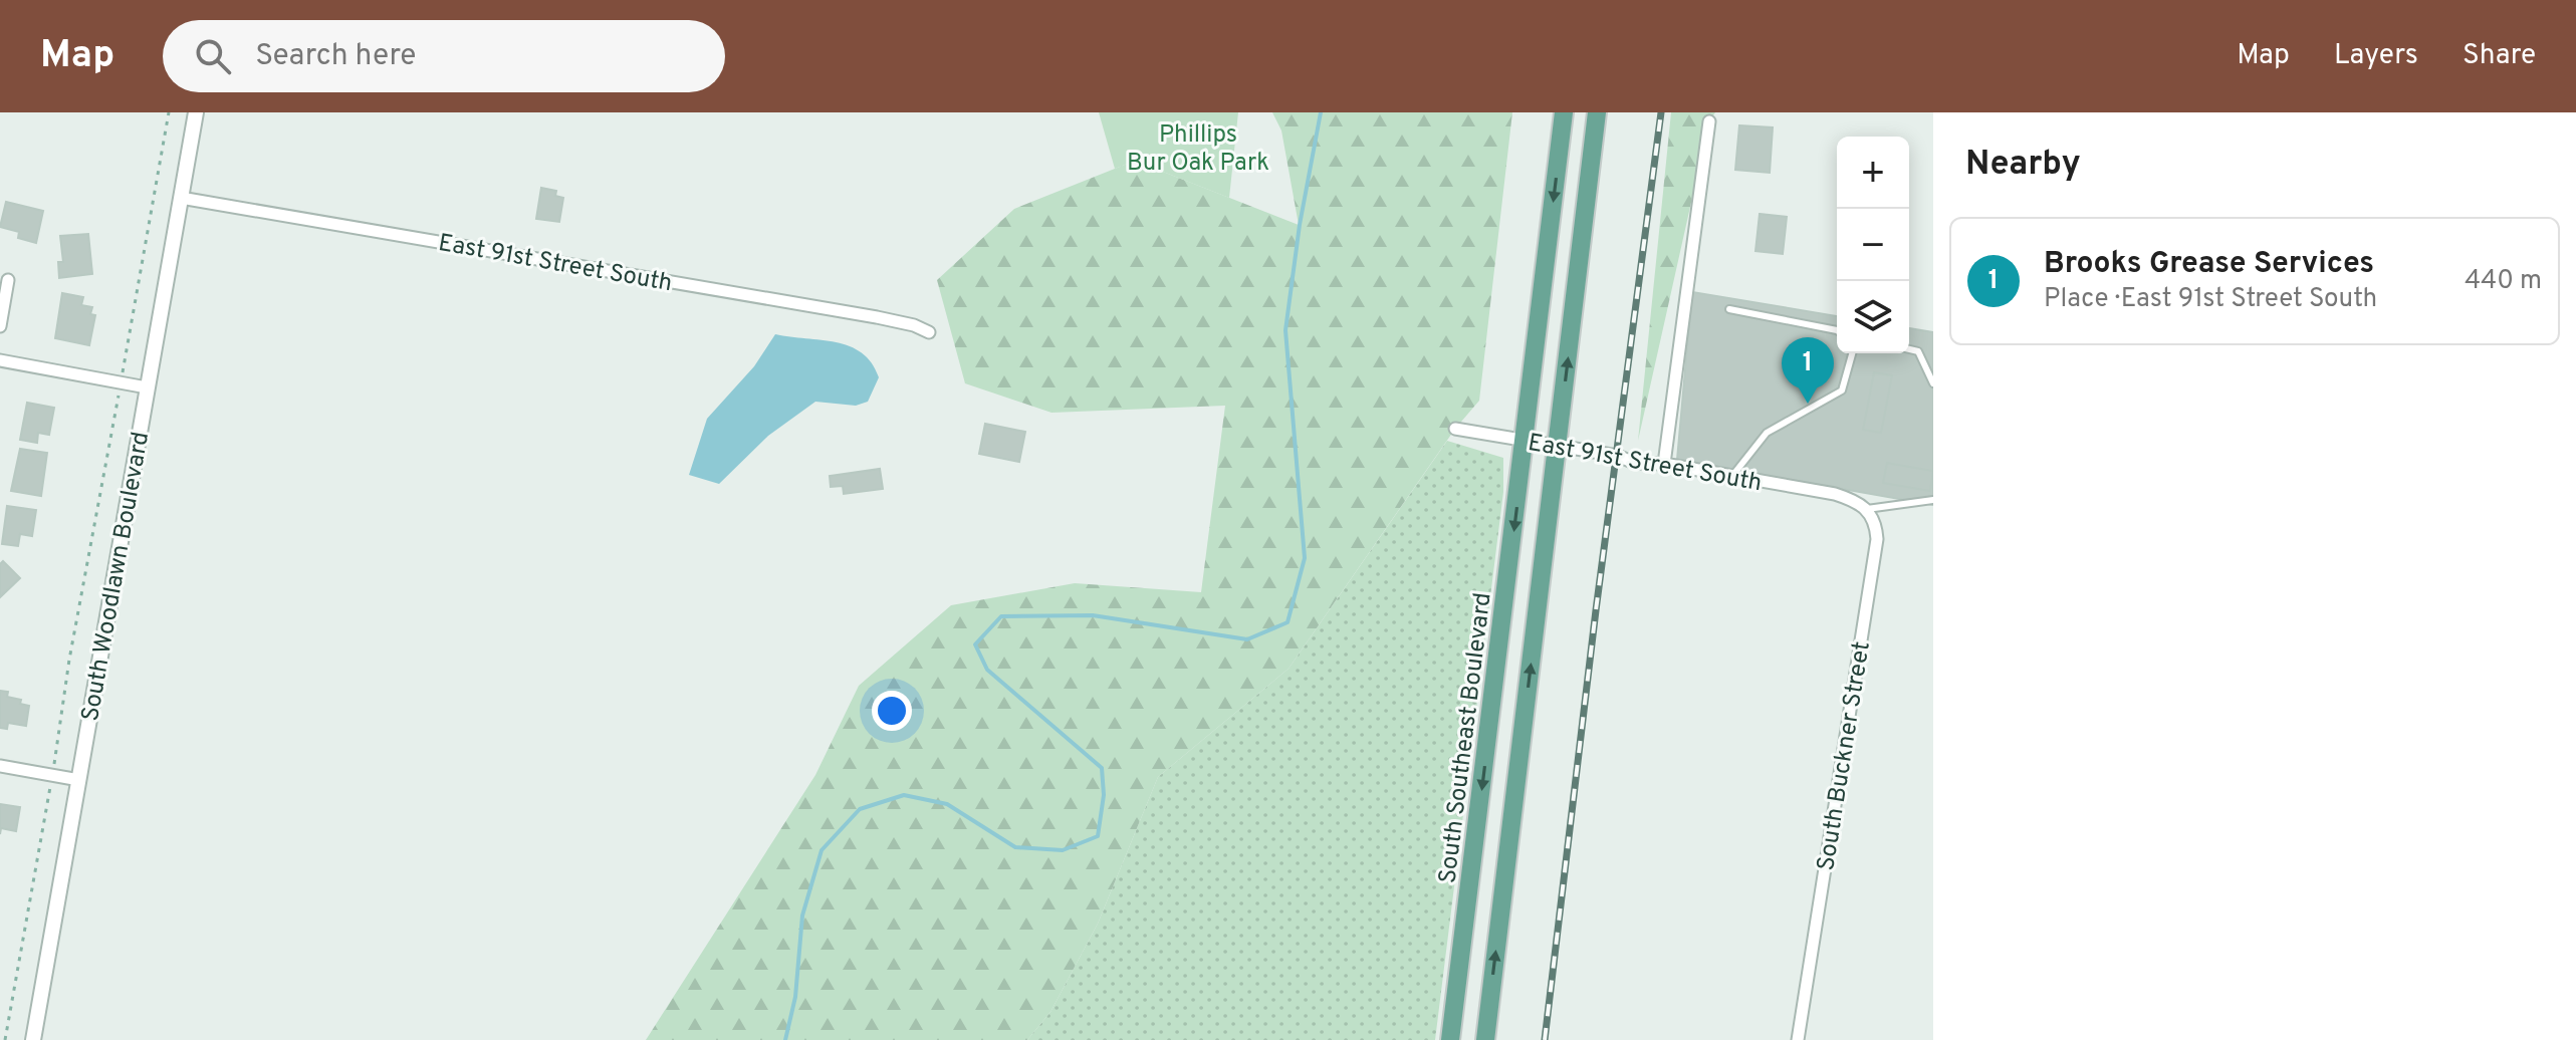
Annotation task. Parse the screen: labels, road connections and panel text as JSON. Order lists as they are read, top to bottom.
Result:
{
  "streets": {
    "main road": ["South Southeast Boulevard"],
    "street": ["East 91st Street South", "South Woodlawn Boulevard", "South Buckner Street"]
  },
  "crossings": [
    ["East 91st Street South", "South Woodlawn Boulevard"],
    ["East 91st Street South", "South Southeast Boulevard"],
    ["East 91st Street South", "South Buckner Street"]
  ],
  "parks": ["Phillips Bur Oak Park"],
  "page": {
    "header": "Map",
    "search": "Search here",
    "nav": ["Map", "Layers", "Share"],
    "heading": "Nearby",
    "map_buttons": ["+", "−"],
    "list": [
      {
        "mark": "1",
        "name": "Brooks Grease Services",
        "note": "Place · East 91st Street South",
        "value": "440 m"
      }
    ],
    "pins": "1"
  }
}
